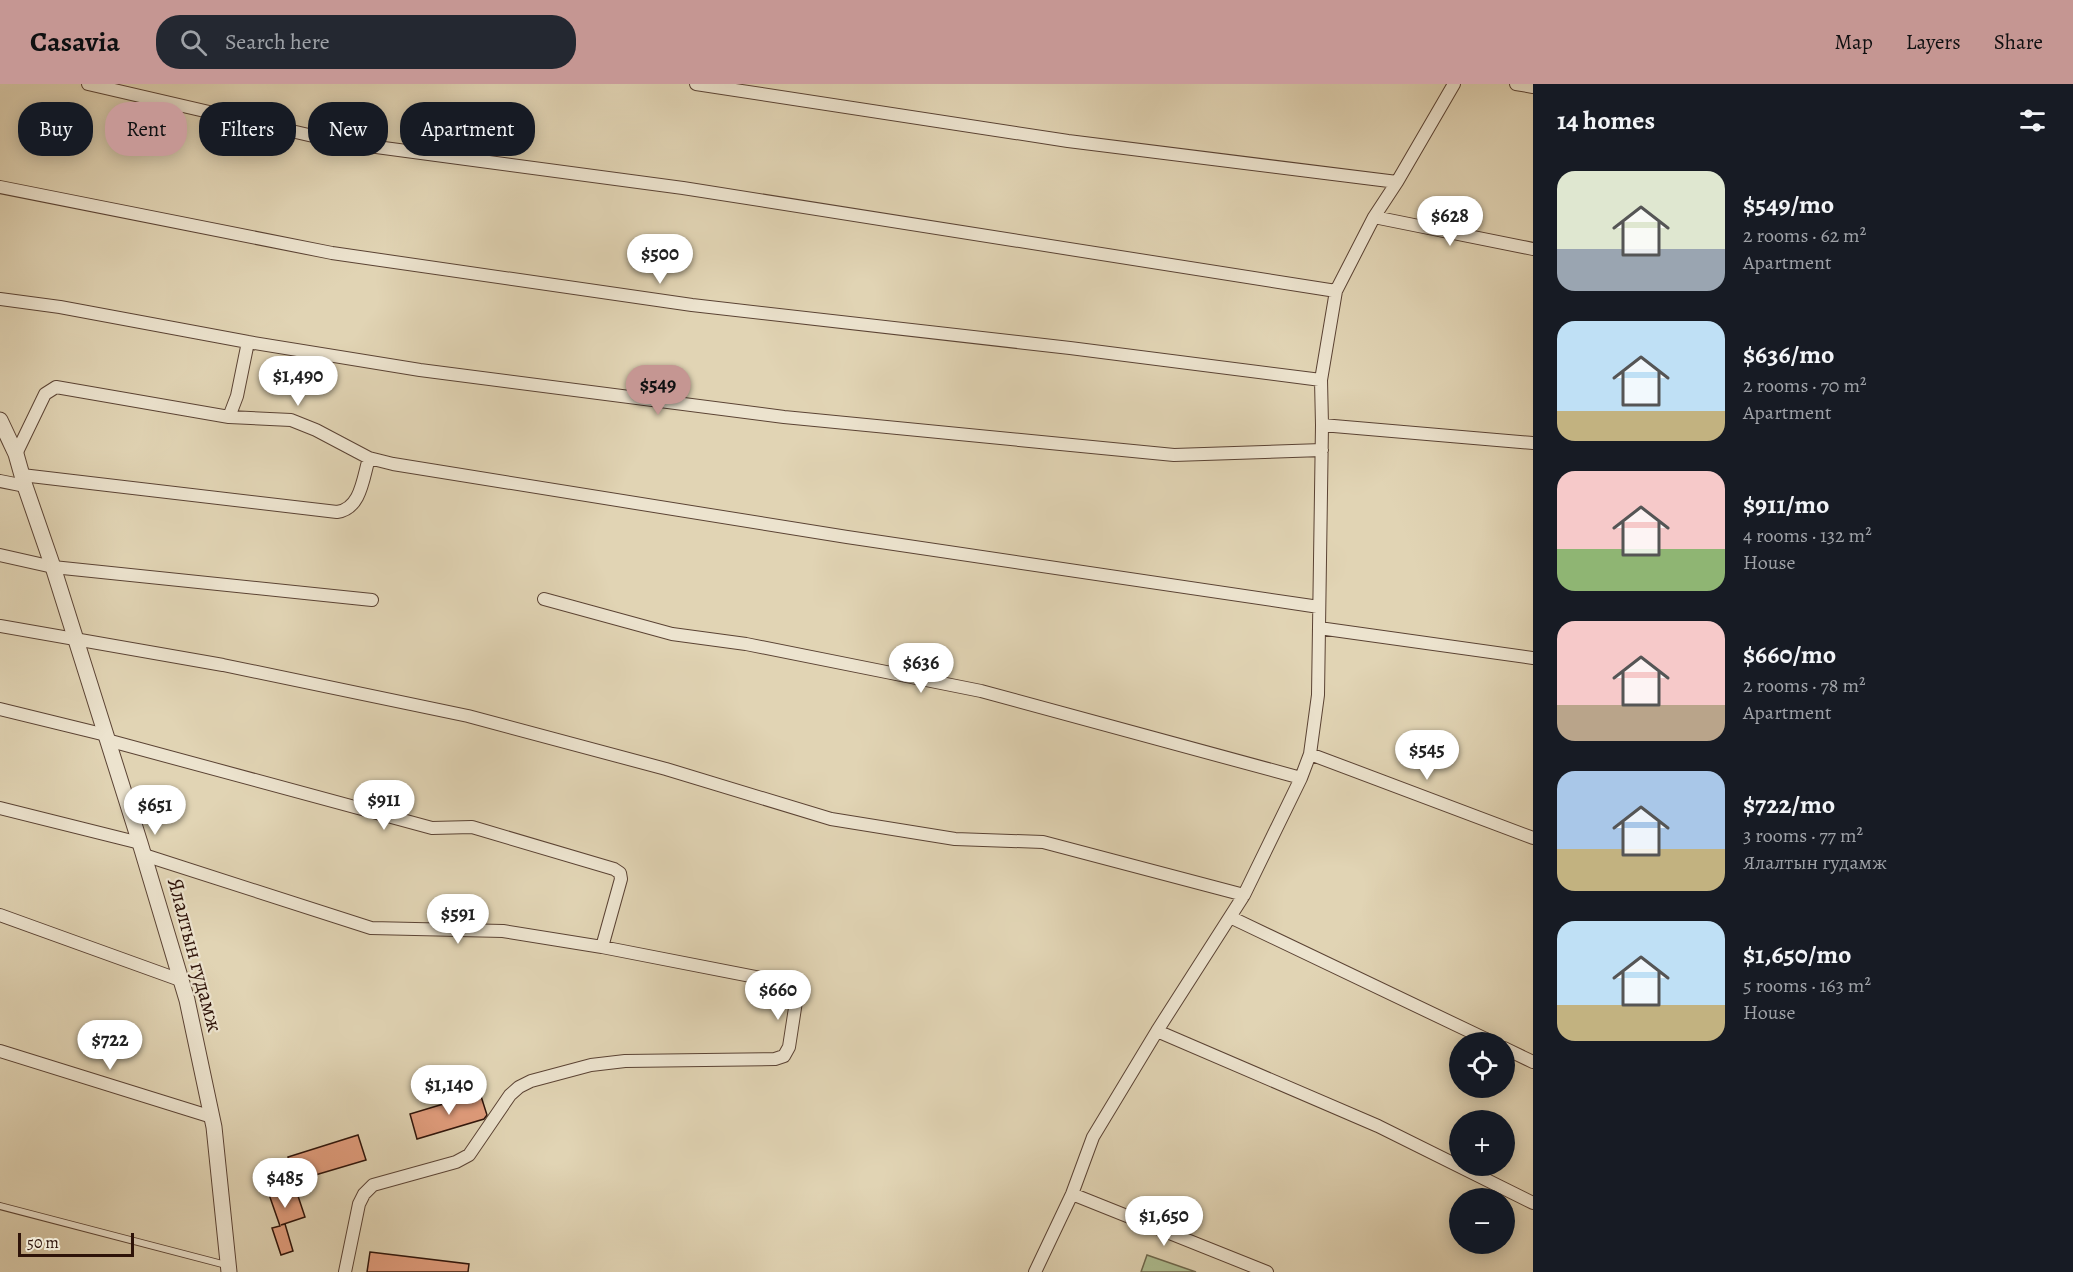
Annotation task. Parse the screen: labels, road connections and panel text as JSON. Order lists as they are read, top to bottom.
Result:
{
  "streets": {
    "street": ["Ялалтын гудамж"]
  },
  "scale_bar": "50 m",
  "page": {
    "header": "Casavia",
    "search": "Search here",
    "nav": ["Map", "Layers", "Share"],
    "heading": "14 homes",
    "chip": [
      "Buy",
      "Rent",
      "Filters",
      "New",
      "Apartment"
    ],
    "list": [
      {
        "name": "$549/mo",
        "note": "2 rooms · 62 m² · Apartment"
      },
      {
        "name": "$636/mo",
        "note": "2 rooms · 70 m² · Apartment"
      },
      {
        "name": "$911/mo",
        "note": "4 rooms · 132 m² · House"
      },
      {
        "name": "$660/mo",
        "note": "2 rooms · 78 m² · Apartment"
      },
      {
        "name": "$722/mo",
        "note": "3 rooms · 77 m² · Ялалтын гудамж"
      },
      {
        "name": "$1,650/mo",
        "note": "5 rooms · 163 m² · House"
      }
    ],
    "price": [
      "$628",
      "$500",
      "$1,490",
      "$549",
      "$636",
      "$545",
      "$911",
      "$651",
      "$591",
      "$660",
      "$722",
      "$1,140",
      "$485",
      "$1,650"
    ],
    "map_buttons": ["+", "−"],
    "scale": "50 m"
  }
}
